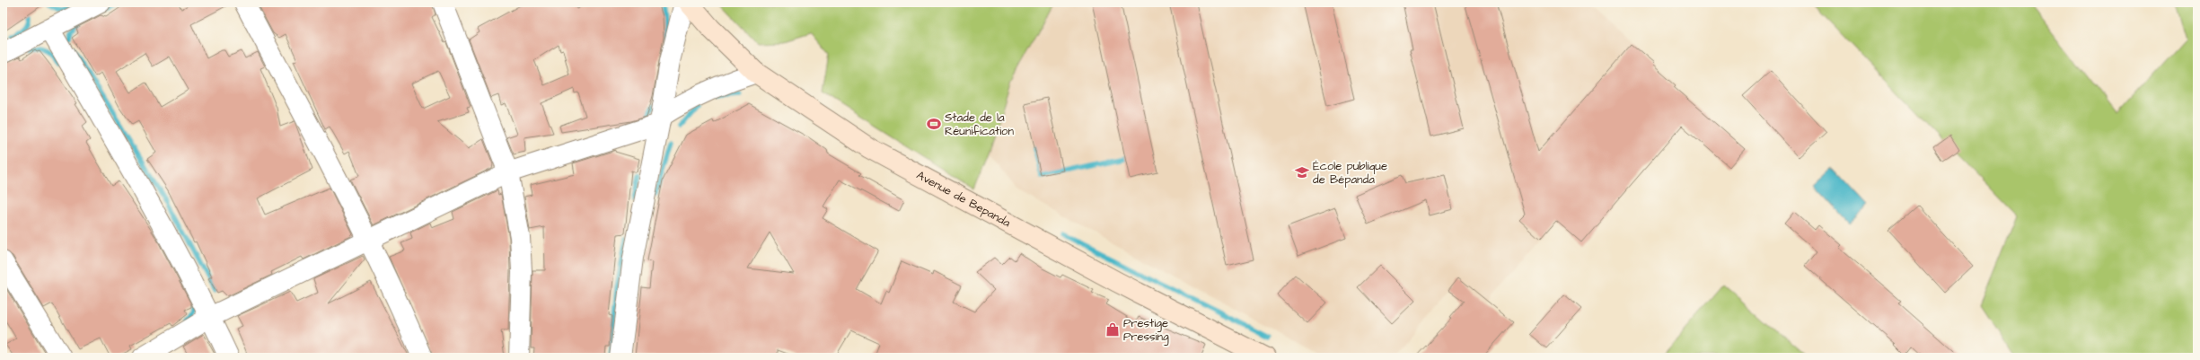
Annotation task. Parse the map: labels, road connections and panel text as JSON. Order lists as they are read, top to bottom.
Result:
{
  "streets": {
    "main road": ["Avenue de Bepanda"]
  },
  "places": {
    "sports": ["Stade de la Réunification"],
    "school or university": ["École publique de Bépanda"],
    "shop": ["Prestige Pressing"]
  }
}
